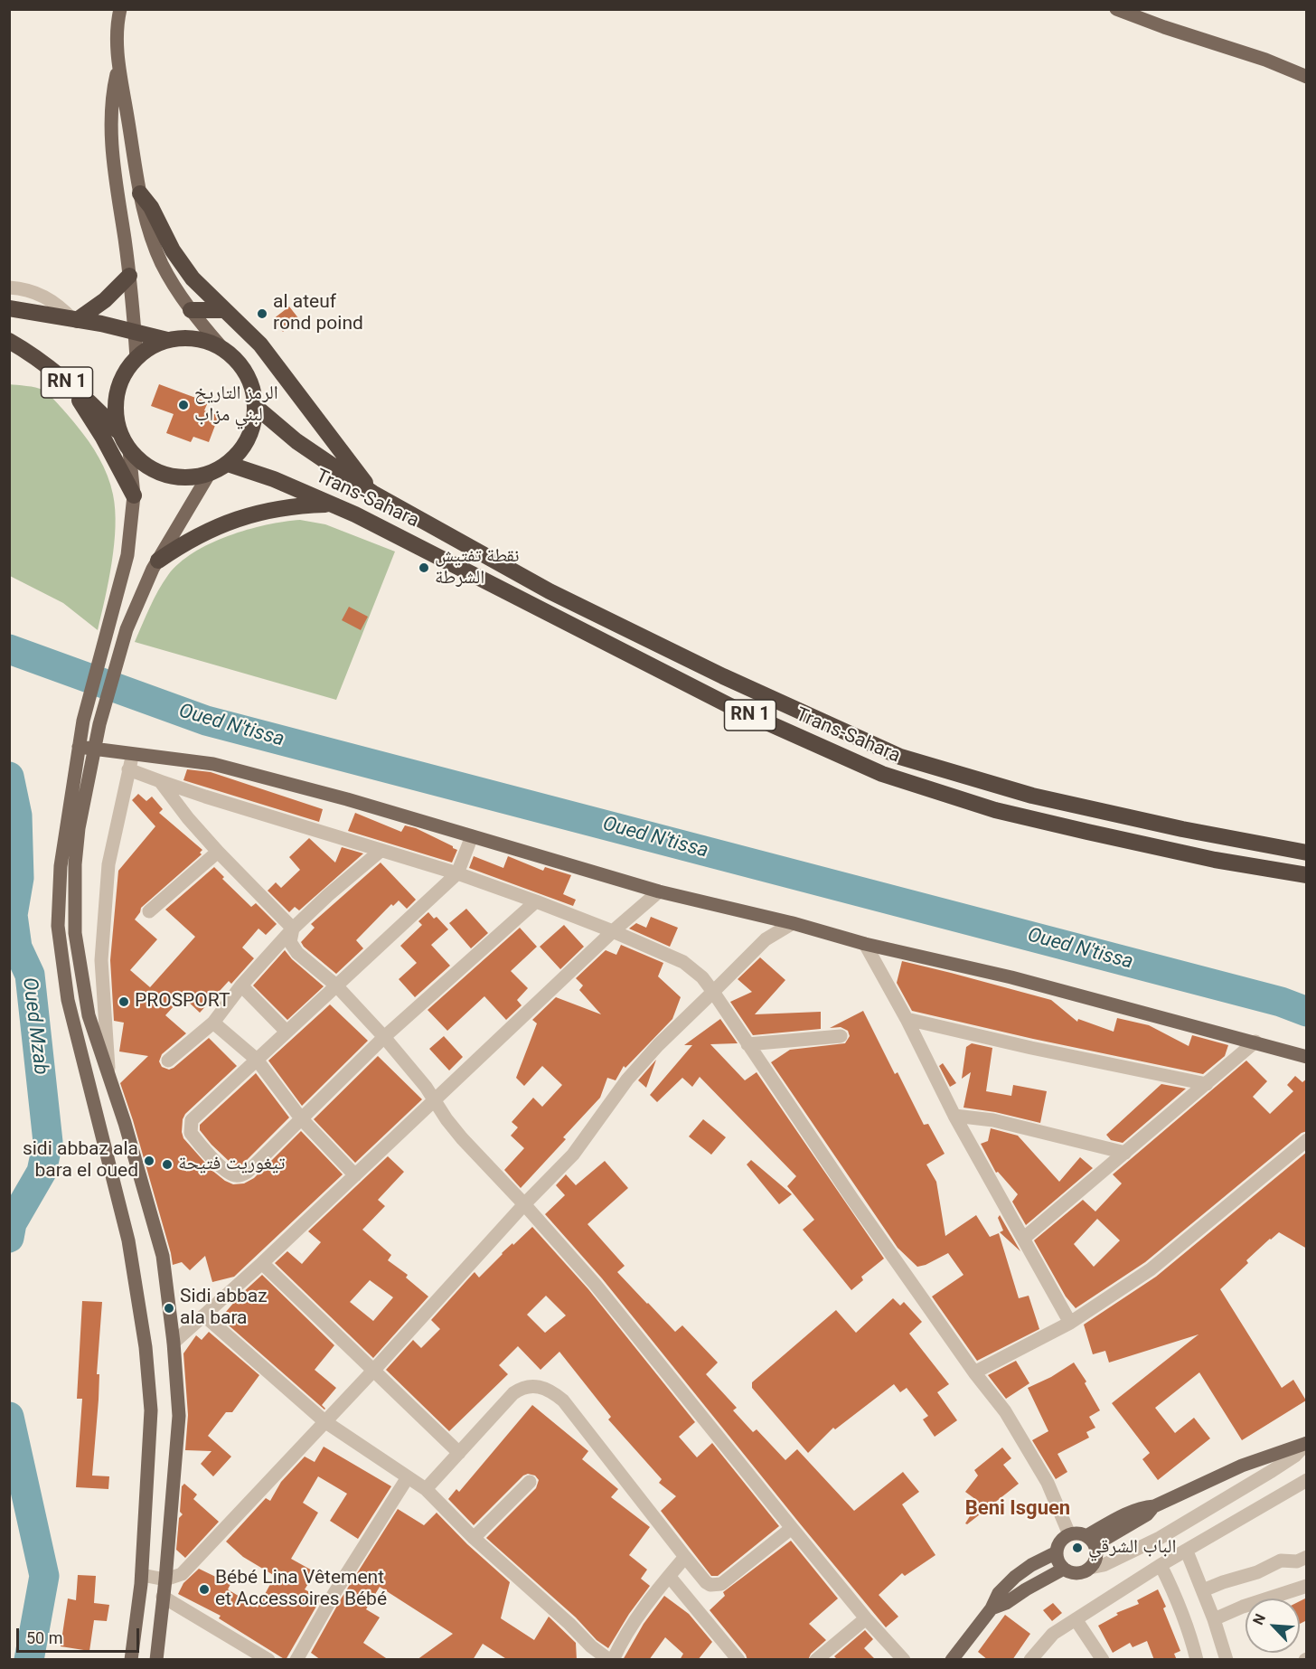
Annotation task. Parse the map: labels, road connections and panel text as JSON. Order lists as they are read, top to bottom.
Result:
{
  "streets": {
    "highway": ["RN 1", "Trans-Sahara"]
  },
  "crossings": [
    ["RN 1", "Trans-Sahara"]
  ],
  "districts": ["Beni Isguen"],
  "water": ["Oued N'tissa", "Oued Mzab"],
  "places": [
    "al ateuf rond poind",
    "الرمز التاريخ لبني مزاب",
    "نقطة تفتيش الشرطة",
    "PROSPORT",
    "sidi abbaz ala bara el oued",
    "تيغوريت فتيحة",
    "Sidi abbaz ala bara",
    "الباب الشرقي",
    "Bébé Lina Vêtement et Accessoires Bébé"
  ],
  "scale_bar": "50 m",
  "north": "top left"
}
